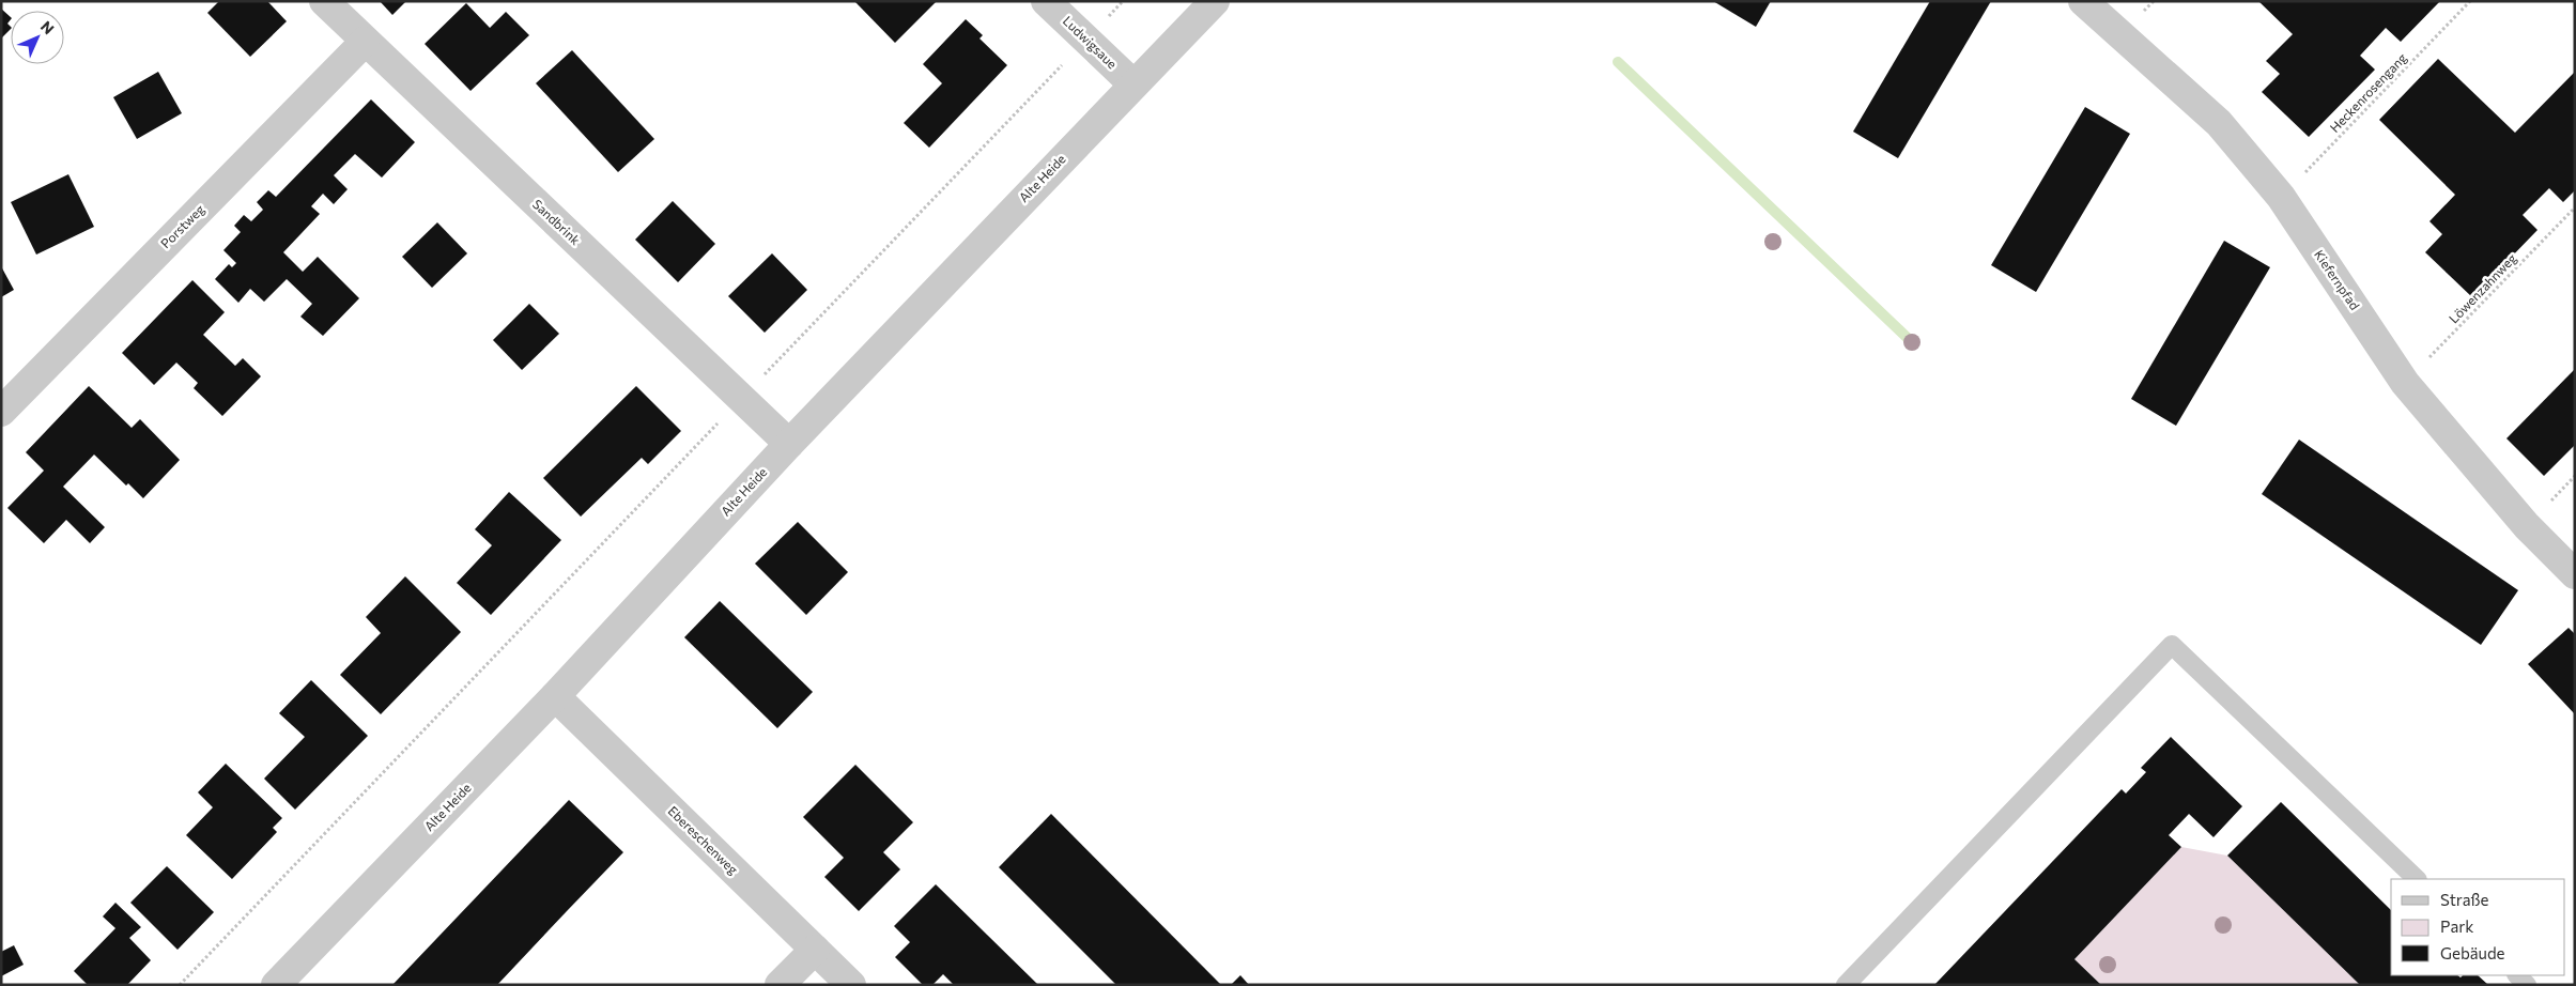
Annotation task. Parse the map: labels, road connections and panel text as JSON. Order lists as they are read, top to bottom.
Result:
{
  "streets": {
    "street": [
      "Ludwigsaue",
      "Alte Heide",
      "Sandbrink",
      "Porstweg",
      "Kiefernpfad",
      "Ebereschenweg"
    ],
    "path": ["Heckenrosengang", "Löwenzahnweg"]
  },
  "crossings": [
    ["Ludwigsaue", "Alte Heide"],
    ["Heckenrosengang", "Kiefernpfad"],
    ["Alte Heide", "Sandbrink"],
    ["Alte Heide", "Ebereschenweg"],
    ["Sandbrink", "Porstweg"],
    ["Kiefernpfad", "Löwenzahnweg"]
  ],
  "legend": ["Straße", "Park", "Gebäude"],
  "north": "top right"
}
